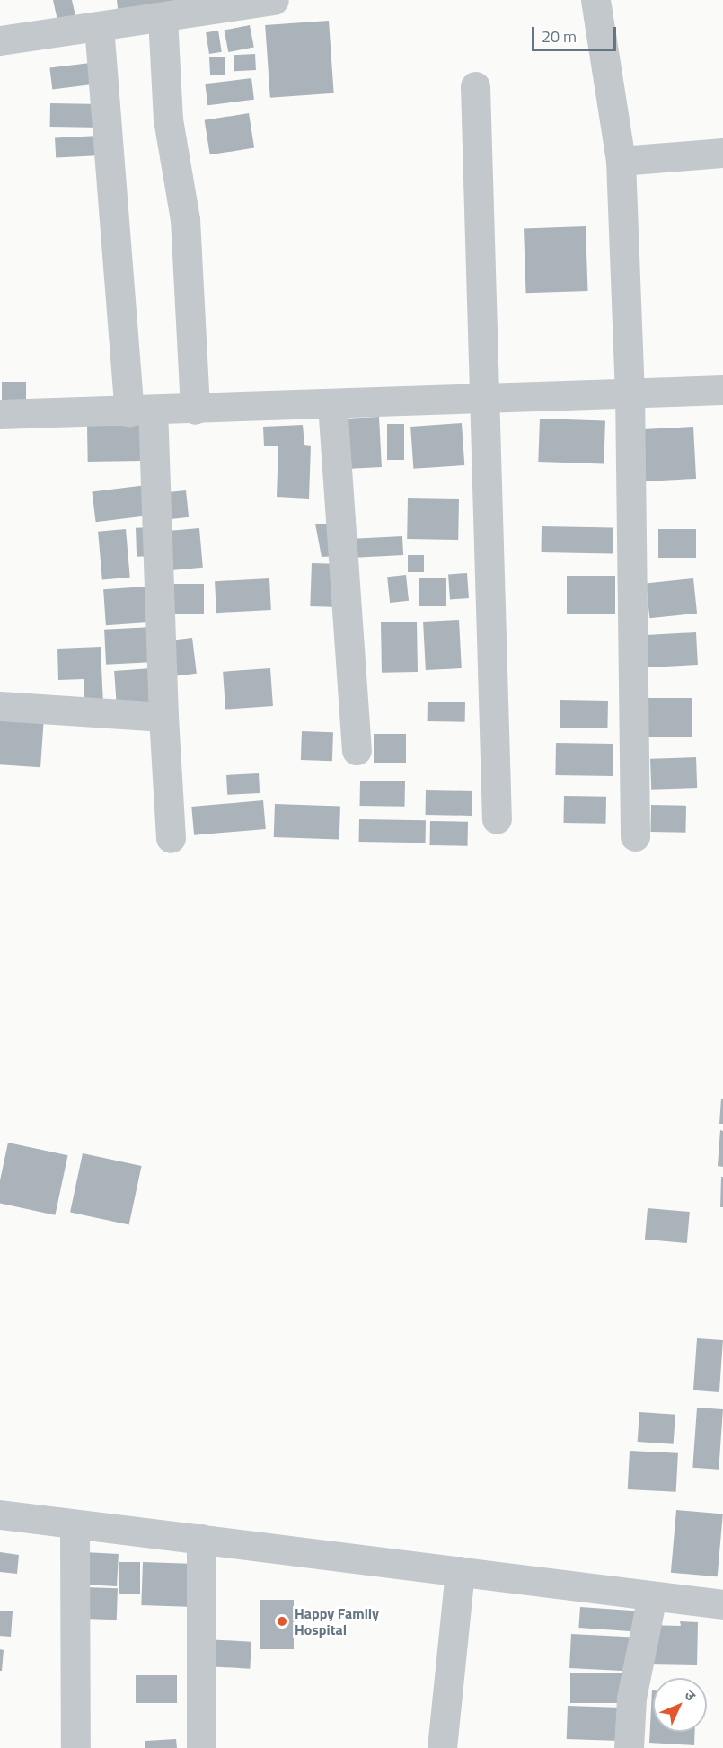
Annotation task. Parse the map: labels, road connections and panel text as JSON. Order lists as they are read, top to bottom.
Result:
{
  "places": ["Happy Family Hospital"],
  "scale_bar": "20 m",
  "north": "top right"
}
